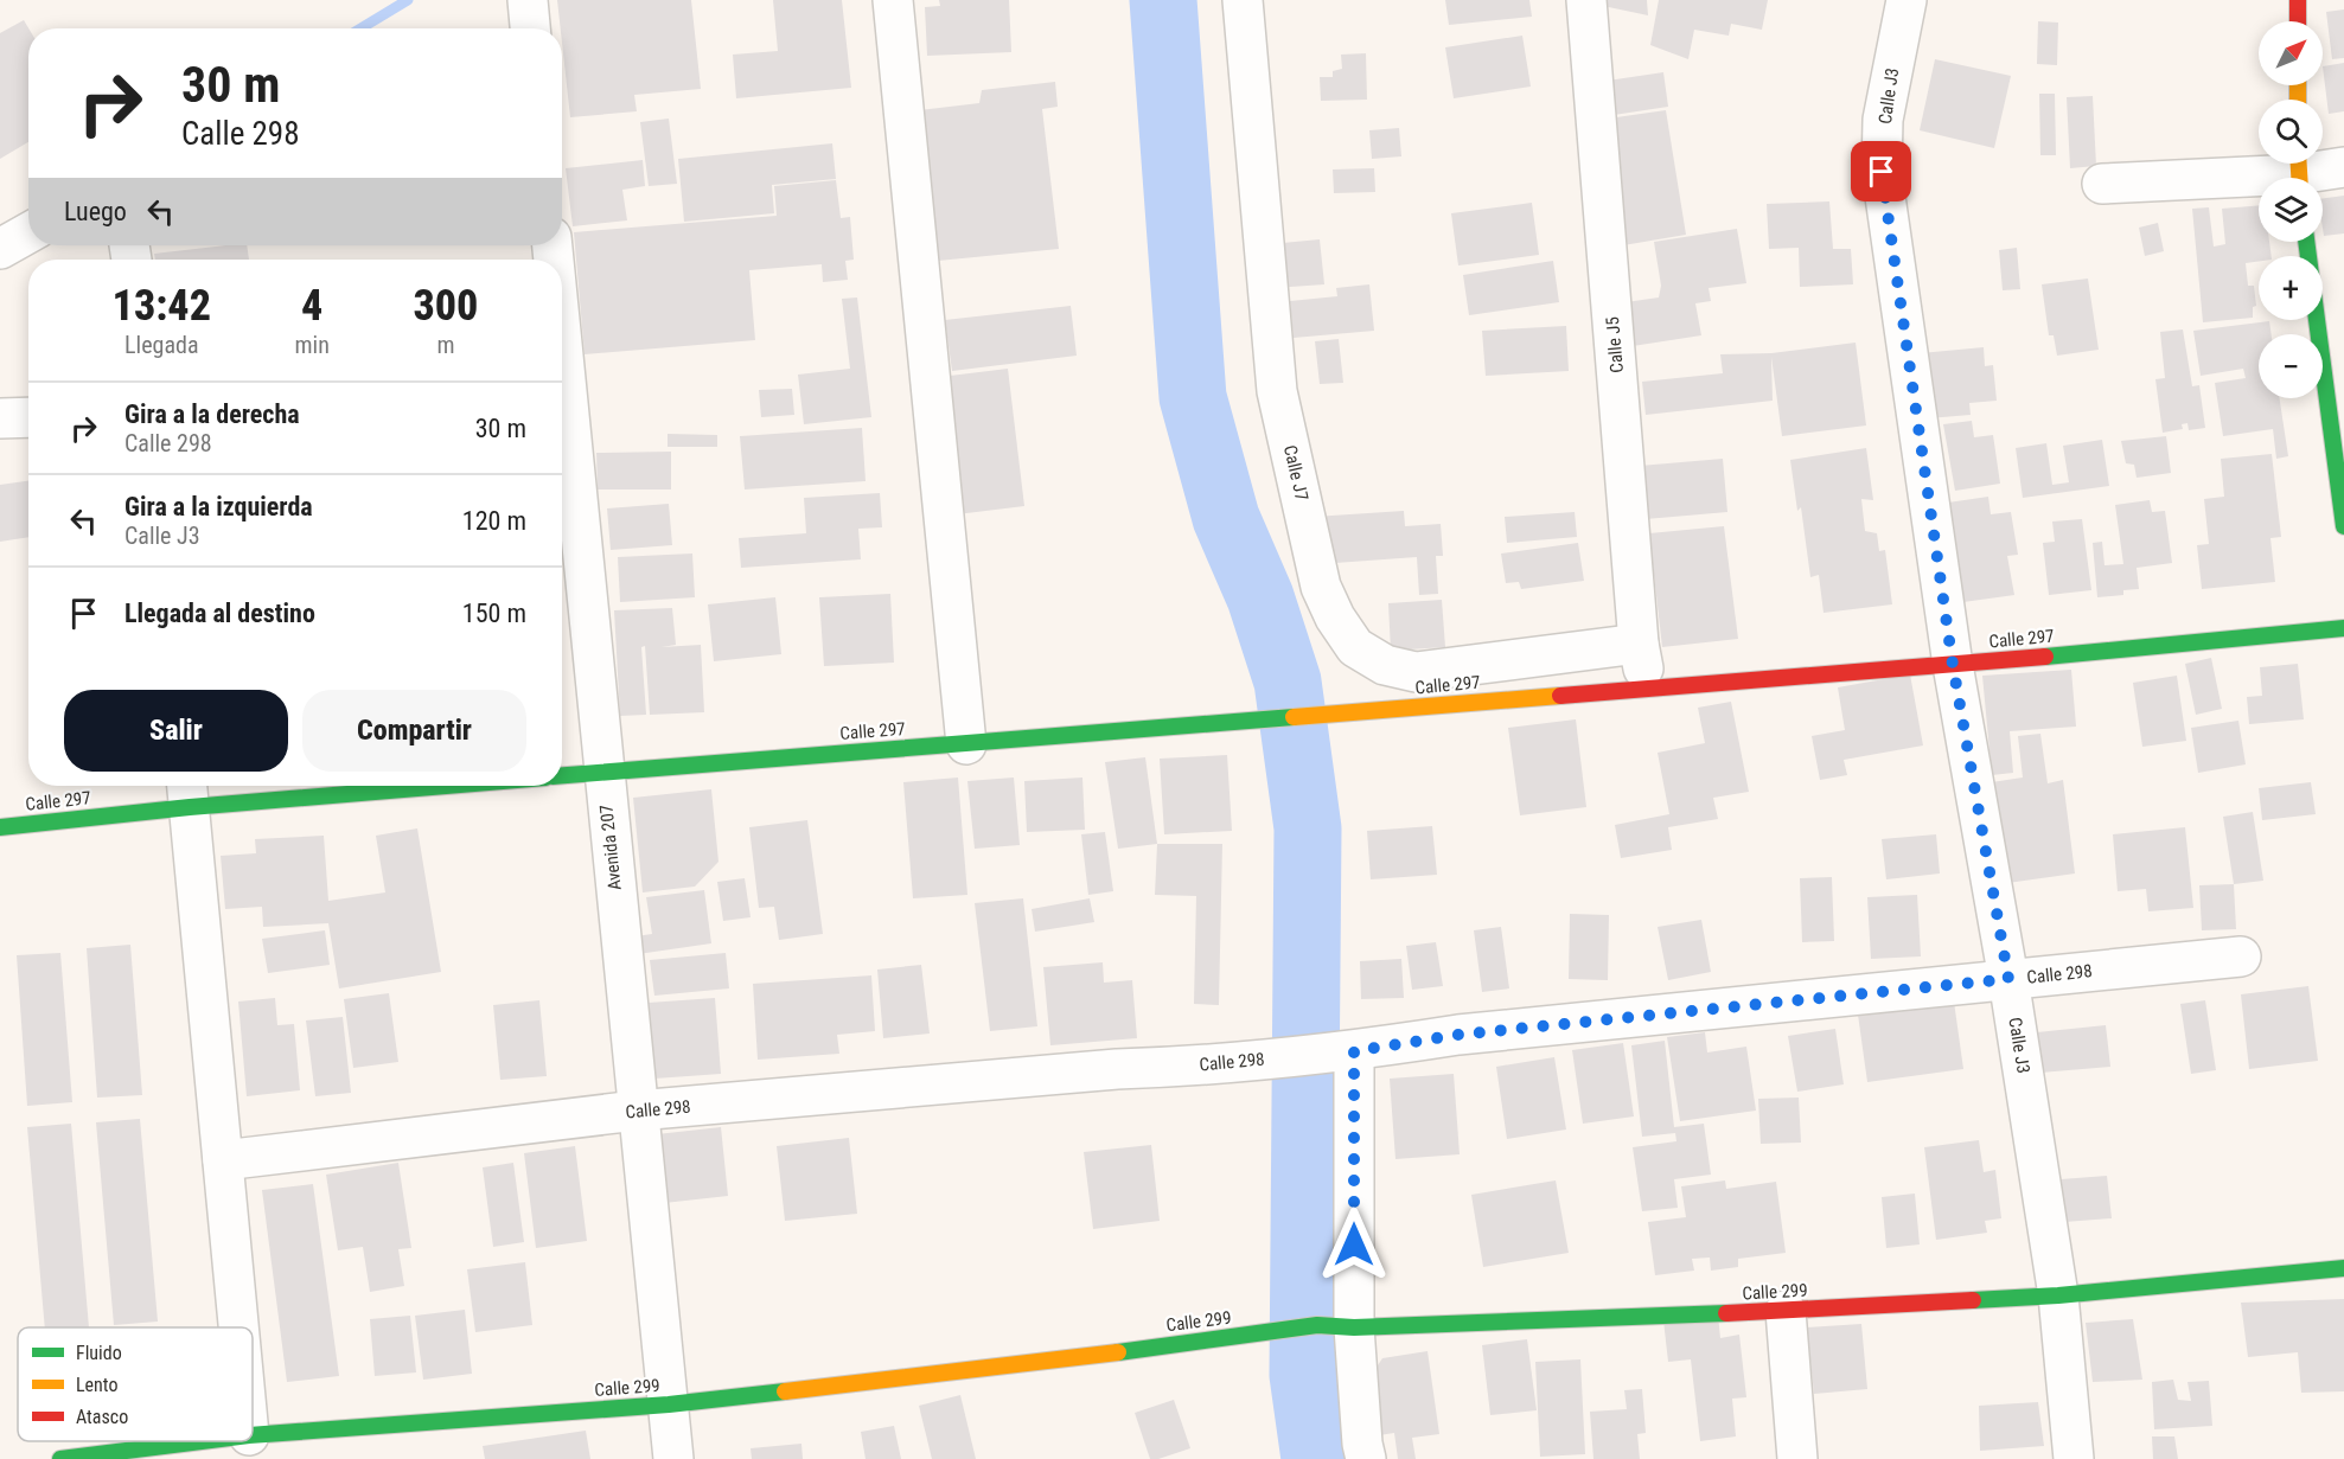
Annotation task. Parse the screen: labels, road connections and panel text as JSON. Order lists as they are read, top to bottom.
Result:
{
  "streets": {
    "street": [
      "Calle J3",
      "Calle J5",
      "Calle J7",
      "Calle 297",
      "Avenida 207",
      "Calle 298",
      "Calle 299"
    ]
  },
  "crossings": [
    ["Calle J3", "Calle 297"],
    ["Calle J3", "Calle 298"],
    ["Calle J3", "Calle 299"],
    ["Calle J5", "Calle J7"],
    ["Calle J5", "Calle 297"],
    ["Calle 297", "Avenida 207"],
    ["Avenida 207", "Calle 298"],
    ["Avenida 207", "Calle 299"]
  ],
  "legend": ["Fluido", "Lento", "Atasco"],
  "north": "top right",
  "page": {
    "map_buttons": ["+", "−"],
    "turn": ["30 m", "Calle 298"],
    "then": "Luego",
    "eta": [
      "13:42",
      "Llegada",
      "4",
      "min",
      "300",
      "m"
    ],
    "list": [
      {
        "name": "Gira a la derecha",
        "note": "Calle 298",
        "value": "30 m"
      },
      {
        "name": "Gira a la izquierda",
        "note": "Calle J3",
        "value": "120 m"
      },
      {
        "name": "Llegada al destino",
        "value": "150 m"
      }
    ],
    "buttons": ["Salir", "Compartir"]
  }
}
